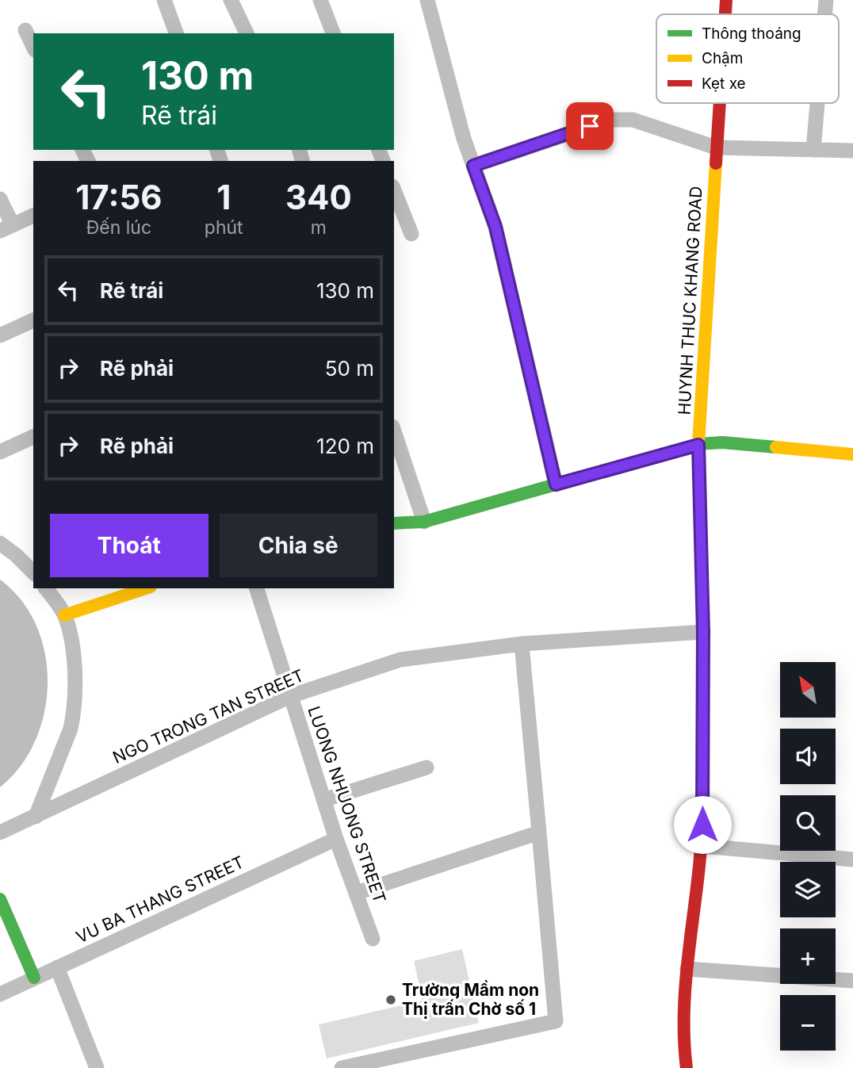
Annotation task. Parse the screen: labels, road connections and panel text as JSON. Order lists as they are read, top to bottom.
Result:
{
  "streets": {
    "main road": ["HUYNH THUC KHANG ROAD"],
    "street": ["NGO TRONG TAN STREET", "LUONG NHUONG STREET", "VU BA THANG STREET"]
  },
  "crossings": [
    ["HUYNH THUC KHANG ROAD", "NGO TRONG TAN STREET"],
    ["NGO TRONG TAN STREET", "LUONG NHUONG STREET"],
    ["LUONG NHUONG STREET", "VU BA THANG STREET"]
  ],
  "places": ["Trường Mầm non Thị trấn Chờ số 1"],
  "legend": ["Thông thoáng", "Chậm", "Kẹt xe"],
  "north": "top left",
  "page": {
    "turn": ["130 m", "Rẽ trái"],
    "eta": [
      "17:56",
      "Đến lúc",
      "1",
      "phút",
      "340",
      "m"
    ],
    "list": [
      {
        "name": "Rẽ trái",
        "value": "130 m"
      },
      {
        "name": "Rẽ phải",
        "value": "50 m"
      },
      {
        "name": "Rẽ phải",
        "value": "120 m"
      }
    ],
    "buttons": ["Thoát", "Chia sẻ"],
    "map_buttons": ["+", "−"]
  }
}
